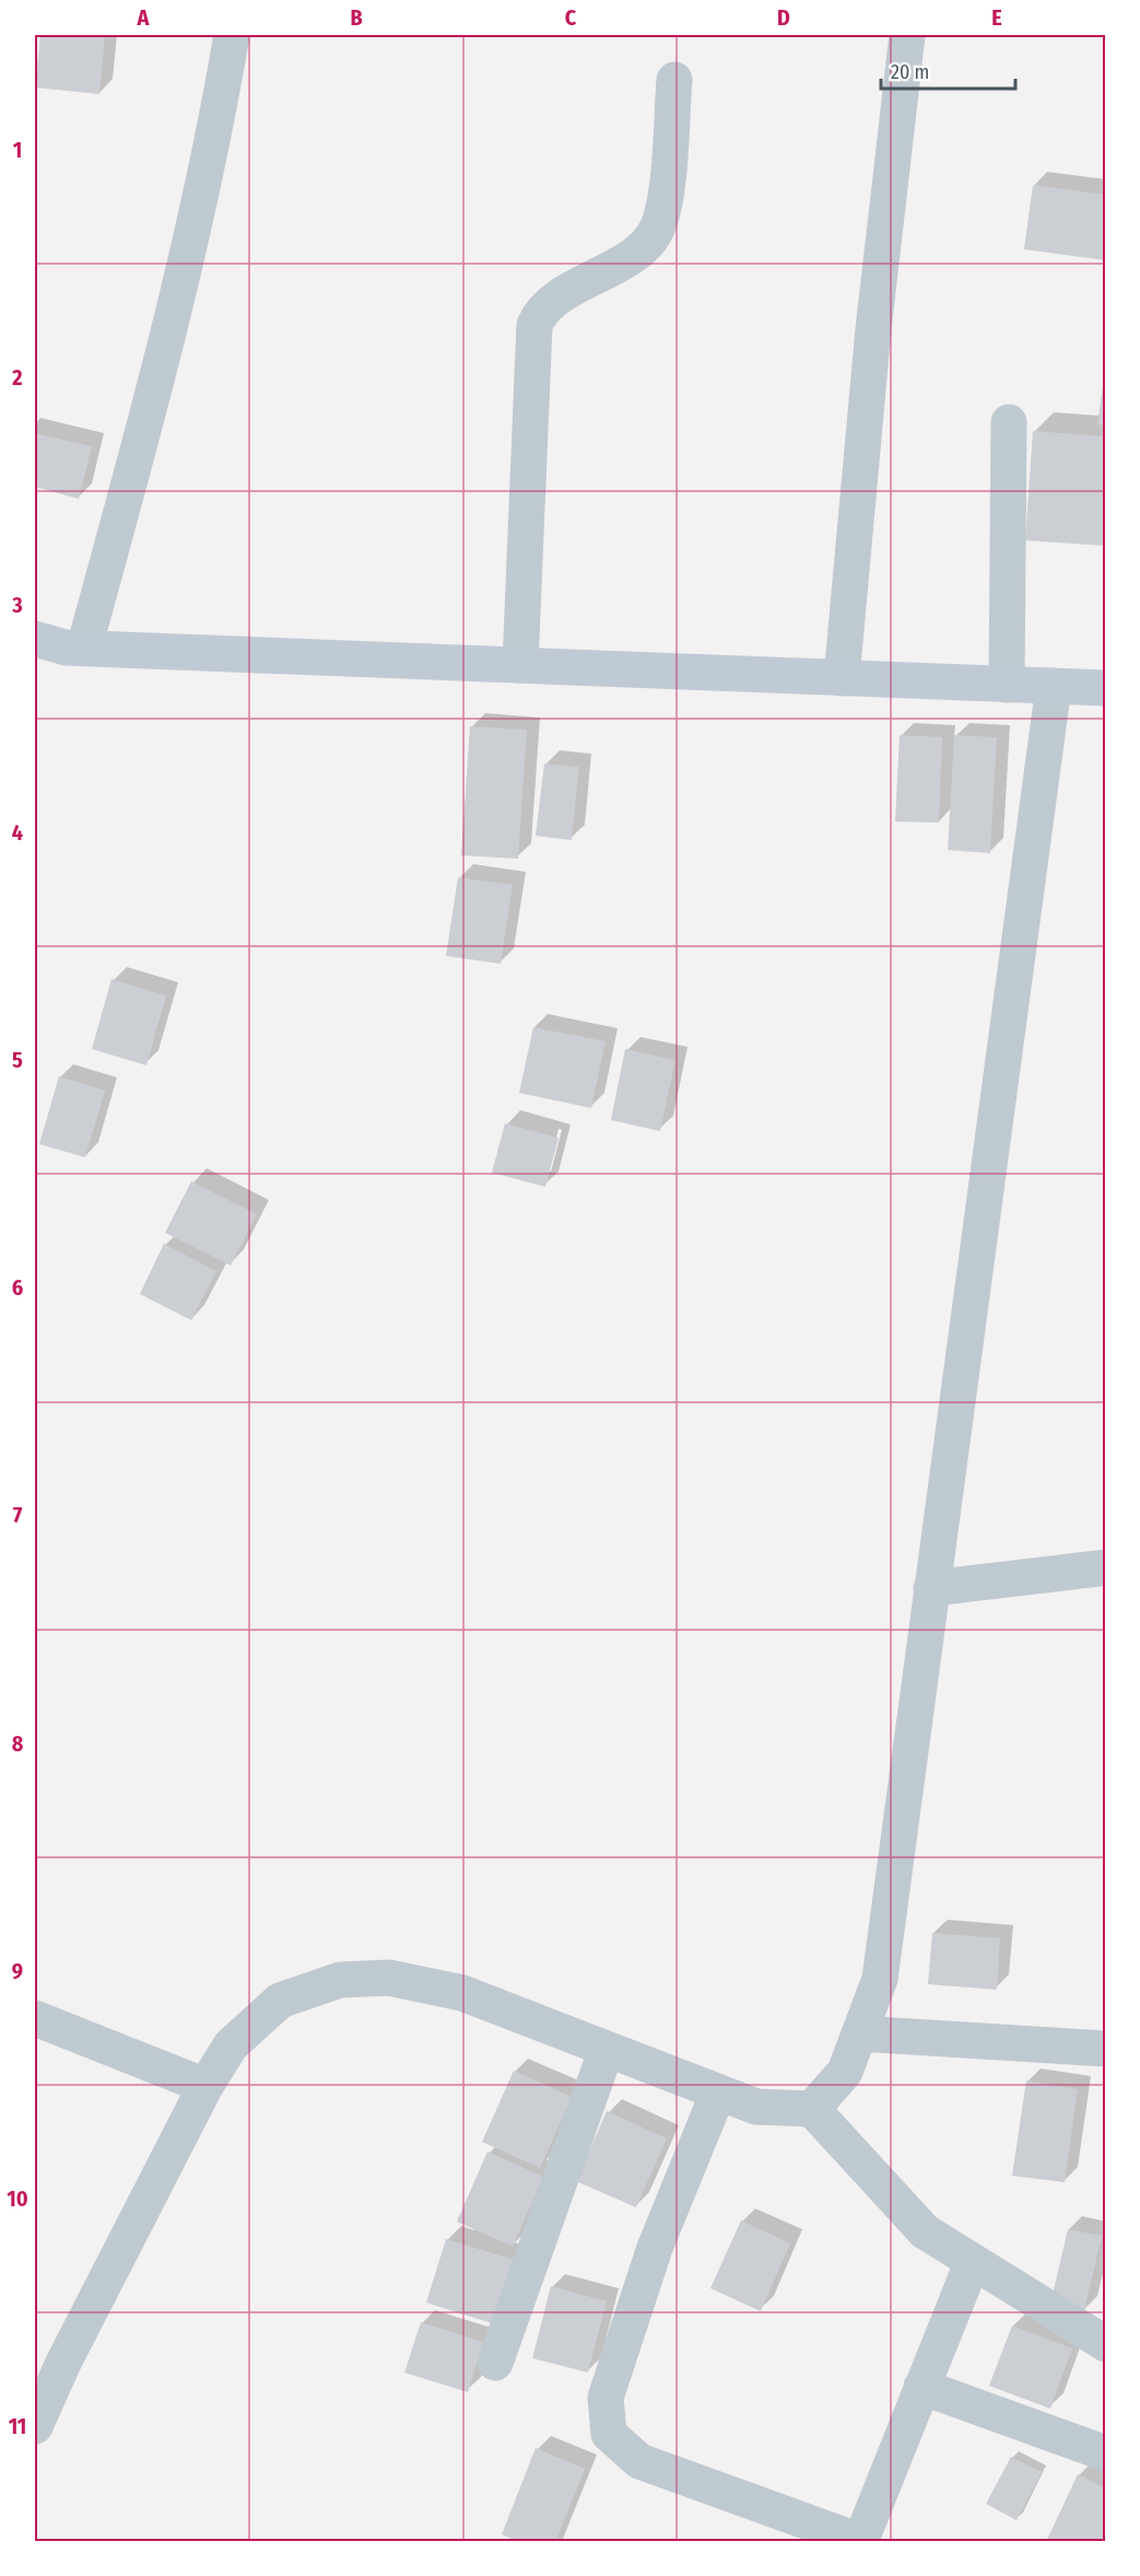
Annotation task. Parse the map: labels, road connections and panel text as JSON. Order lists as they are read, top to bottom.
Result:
{
  "scale_bar": "20 m",
  "grid": {
    "columns": [
      "A",
      "B",
      "C",
      "D",
      "E"
    ],
    "rows": [
      "1",
      "2",
      "3",
      "4",
      "5",
      "6",
      "7",
      "8",
      "9",
      "10",
      "11"
    ]
  }
}
